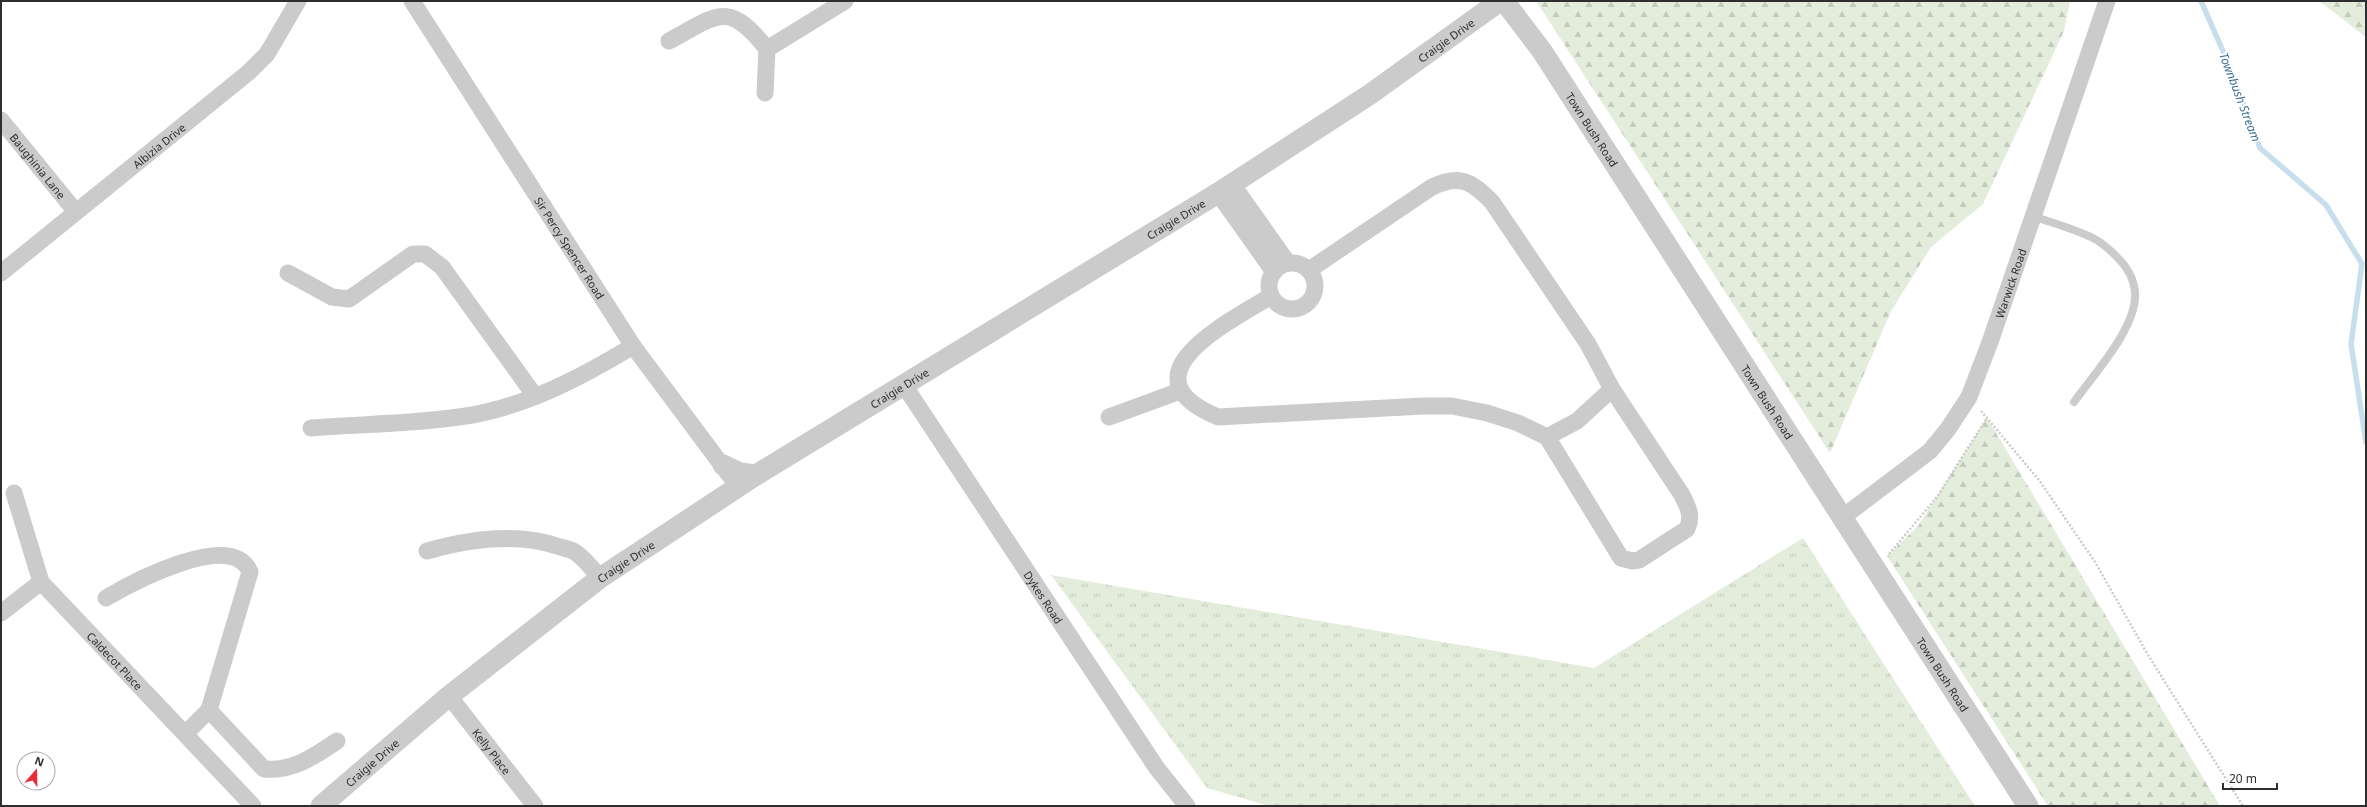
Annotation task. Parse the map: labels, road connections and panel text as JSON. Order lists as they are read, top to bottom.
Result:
{
  "streets": {
    "street": [
      "Craigie Drive",
      "Town Bush Road",
      "Albizia Drive",
      "Baughinia Lane",
      "Sir Percy Spencer Road",
      "Warwick Road",
      "Dykes Road",
      "Caldecot Place",
      "Kelly Place"
    ]
  },
  "crossings": [
    ["Craigie Drive", "Sir Percy Spencer Road"],
    ["Craigie Drive", "Dykes Road"],
    ["Craigie Drive", "Kelly Place"],
    ["Town Bush Road", "Warwick Road"],
    ["Albizia Drive", "Baughinia Lane"]
  ],
  "water": ["Townbush Stream"],
  "scale_bar": "20 m",
  "north": "top"
}
